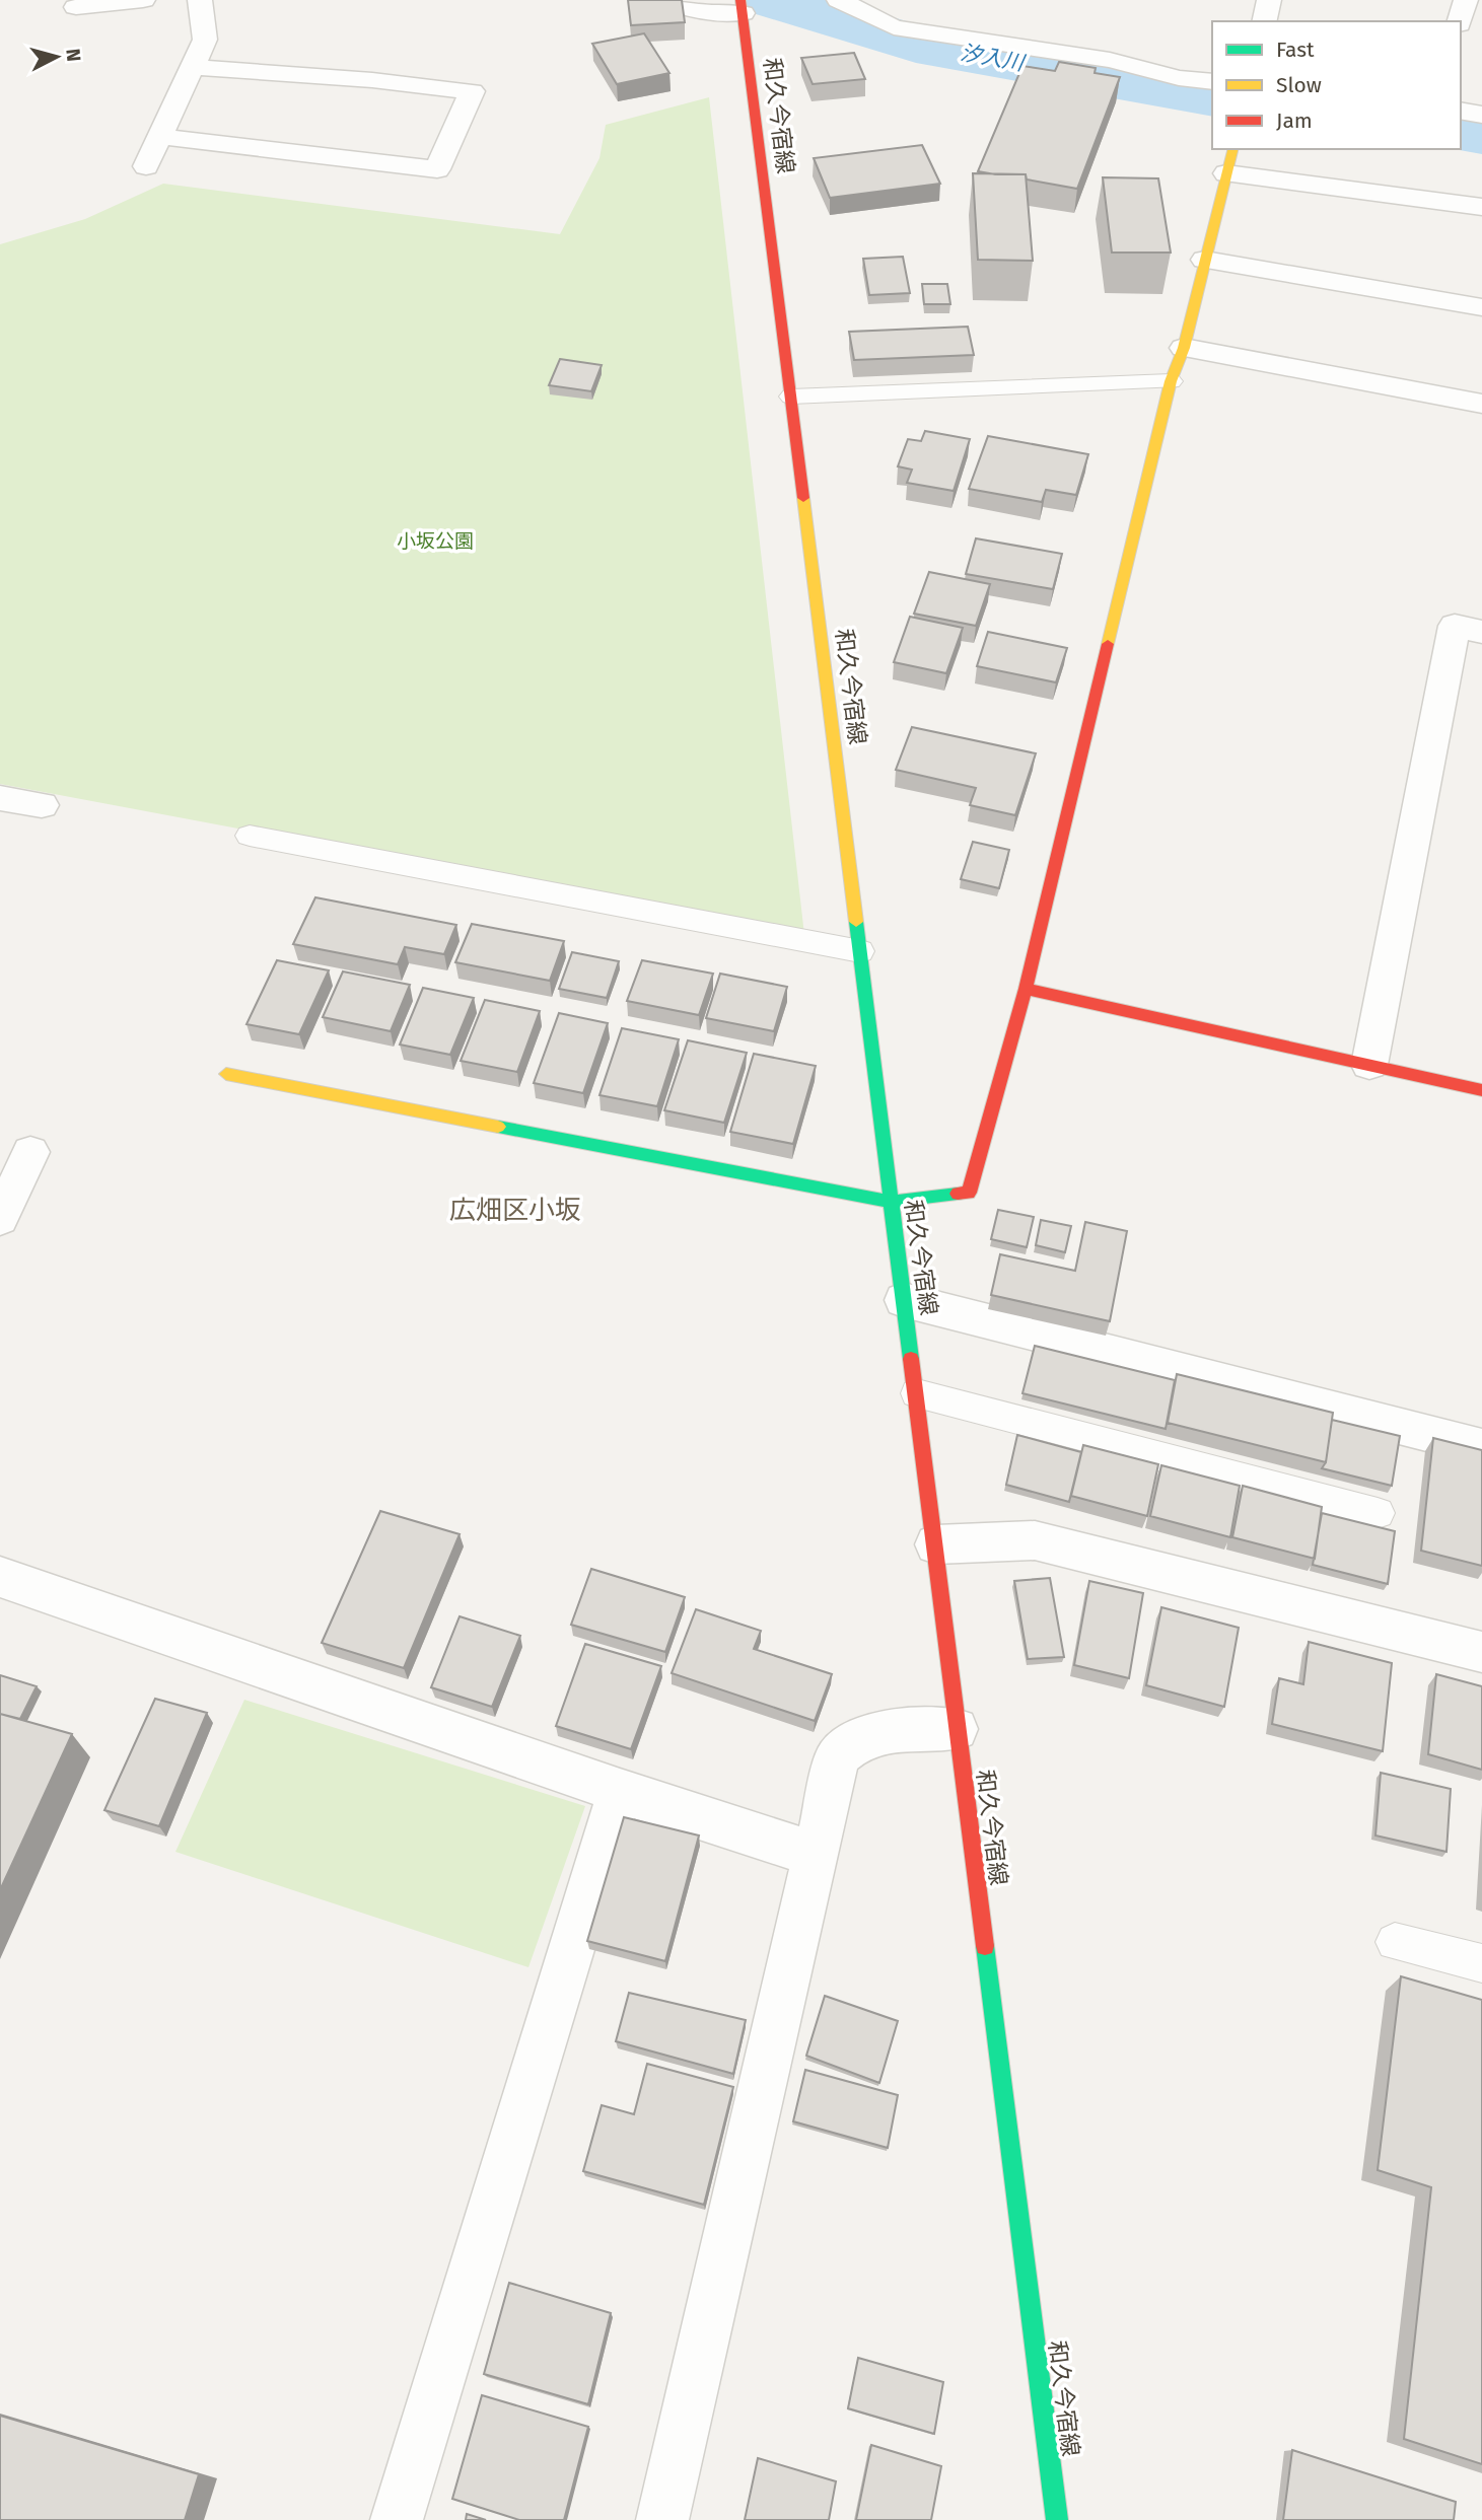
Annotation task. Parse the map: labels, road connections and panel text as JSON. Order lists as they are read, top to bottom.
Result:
{
  "streets": {
    "main road": ["和久今宿線"]
  },
  "districts": ["広畑区小坂"],
  "water": ["汐入川"],
  "parks": ["小坂公園"],
  "legend": ["Fast", "Slow", "Jam"],
  "north": "right"
}
